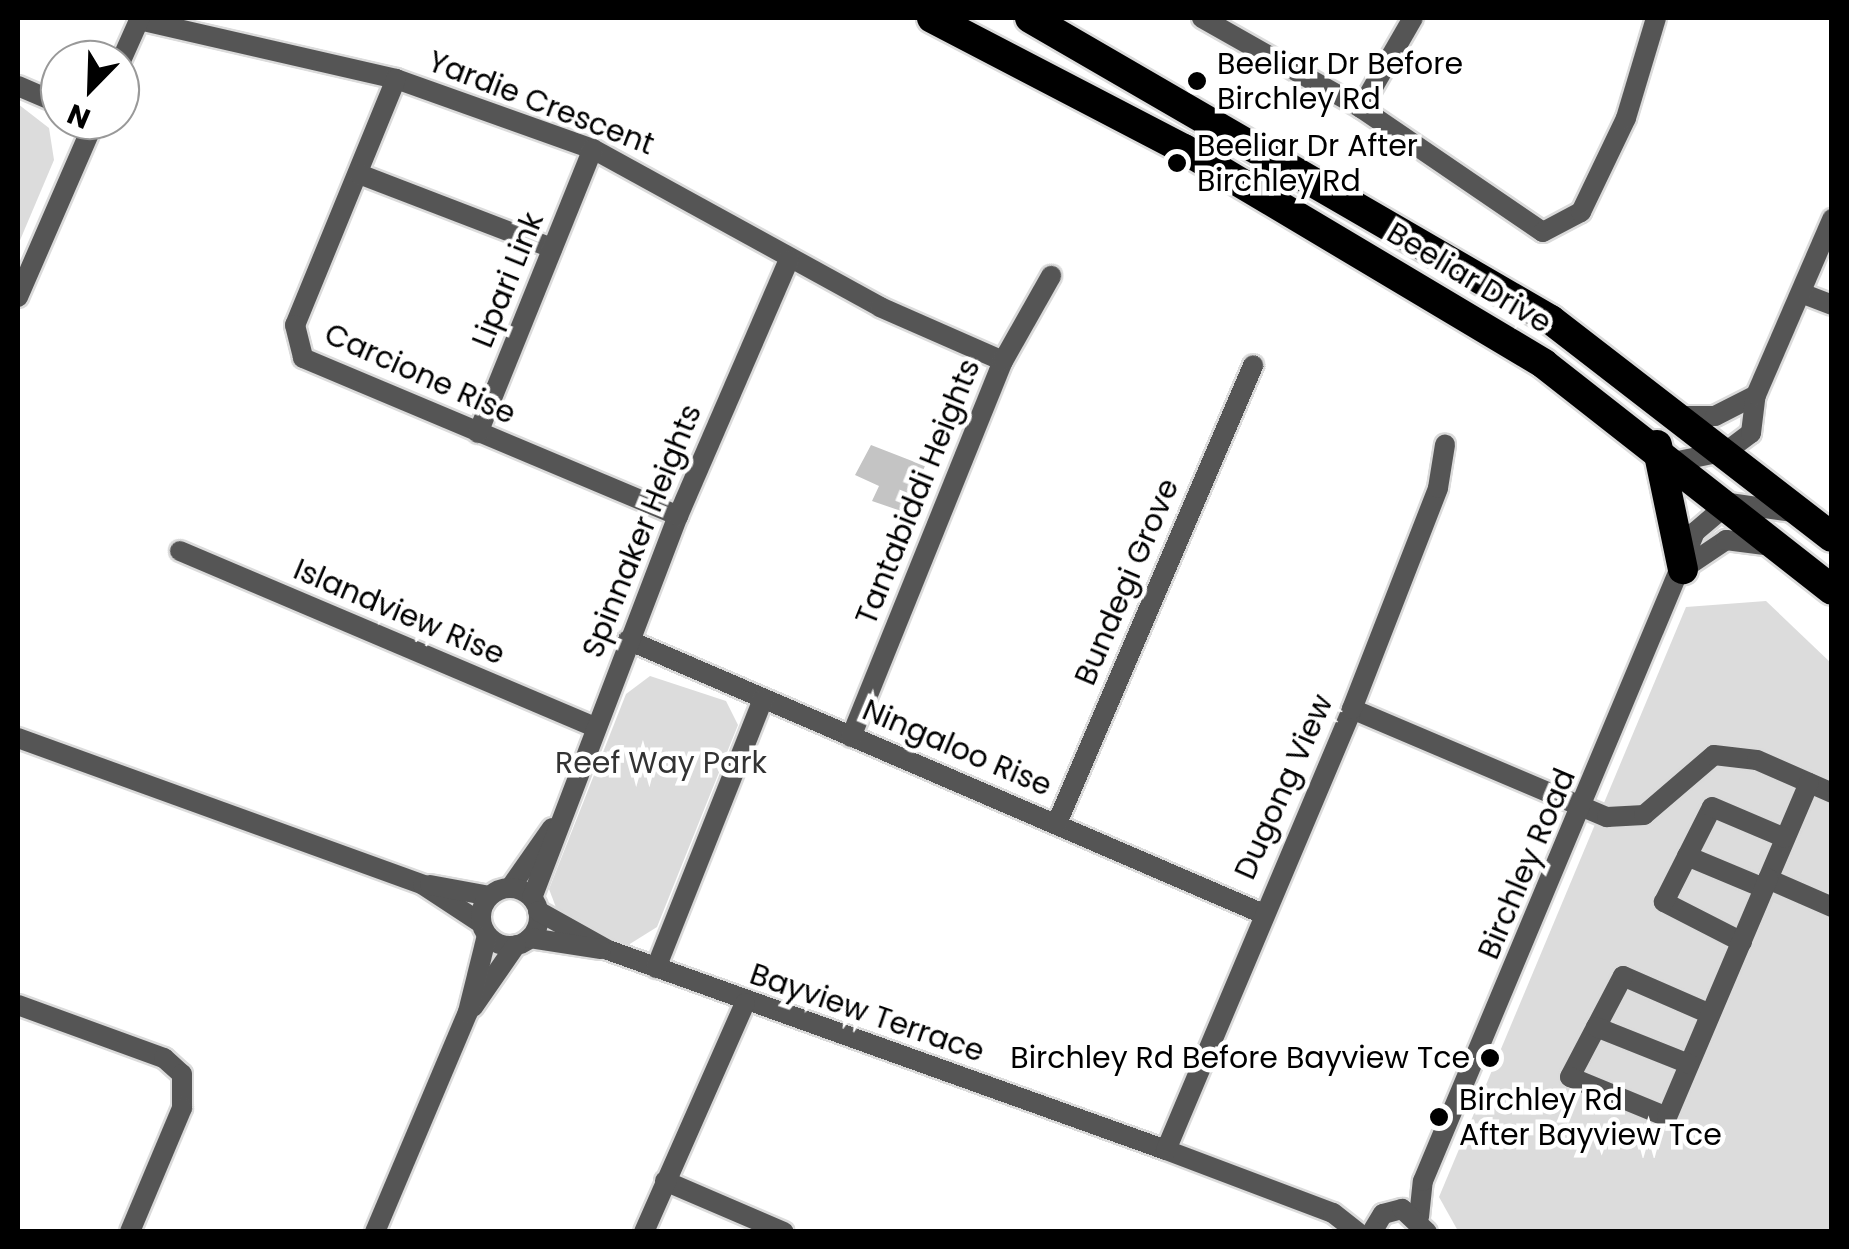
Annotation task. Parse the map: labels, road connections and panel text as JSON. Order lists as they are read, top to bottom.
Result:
{
  "streets": {
    "highway": ["Beeliar Drive"],
    "street": [
      "Yardie Crescent",
      "Lipari Link",
      "Carcione Rise",
      "Tantabiddi Heights",
      "Spinnaker Heights",
      "Bundegi Grove",
      "Islandview Rise",
      "Ningaloo Rise",
      "Dugong View",
      "Birchley Road",
      "Bayview Terrace"
    ]
  },
  "crossings": [
    ["Yardie Crescent", "Lipari Link"],
    ["Yardie Crescent", "Carcione Rise"],
    ["Yardie Crescent", "Tantabiddi Heights"],
    ["Yardie Crescent", "Spinnaker Heights"],
    ["Beeliar Drive", "Birchley Road"],
    ["Lipari Link", "Carcione Rise"],
    ["Carcione Rise", "Spinnaker Heights"],
    ["Tantabiddi Heights", "Ningaloo Rise"],
    ["Spinnaker Heights", "Islandview Rise"],
    ["Spinnaker Heights", "Ningaloo Rise"],
    ["Spinnaker Heights", "Bayview Terrace"],
    ["Bundegi Grove", "Ningaloo Rise"],
    ["Ningaloo Rise", "Dugong View"],
    ["Dugong View", "Bayview Terrace"],
    ["Birchley Road", "Bayview Terrace"]
  ],
  "parks": ["Reef Way Park"],
  "places": [
    "Beeliar Dr Before Birchley Rd",
    "Beeliar Dr After Birchley Rd",
    "Birchley Rd Before Bayview Tce",
    "Birchley Rd After Bayview Tce"
  ],
  "north": "bottom left"
}
